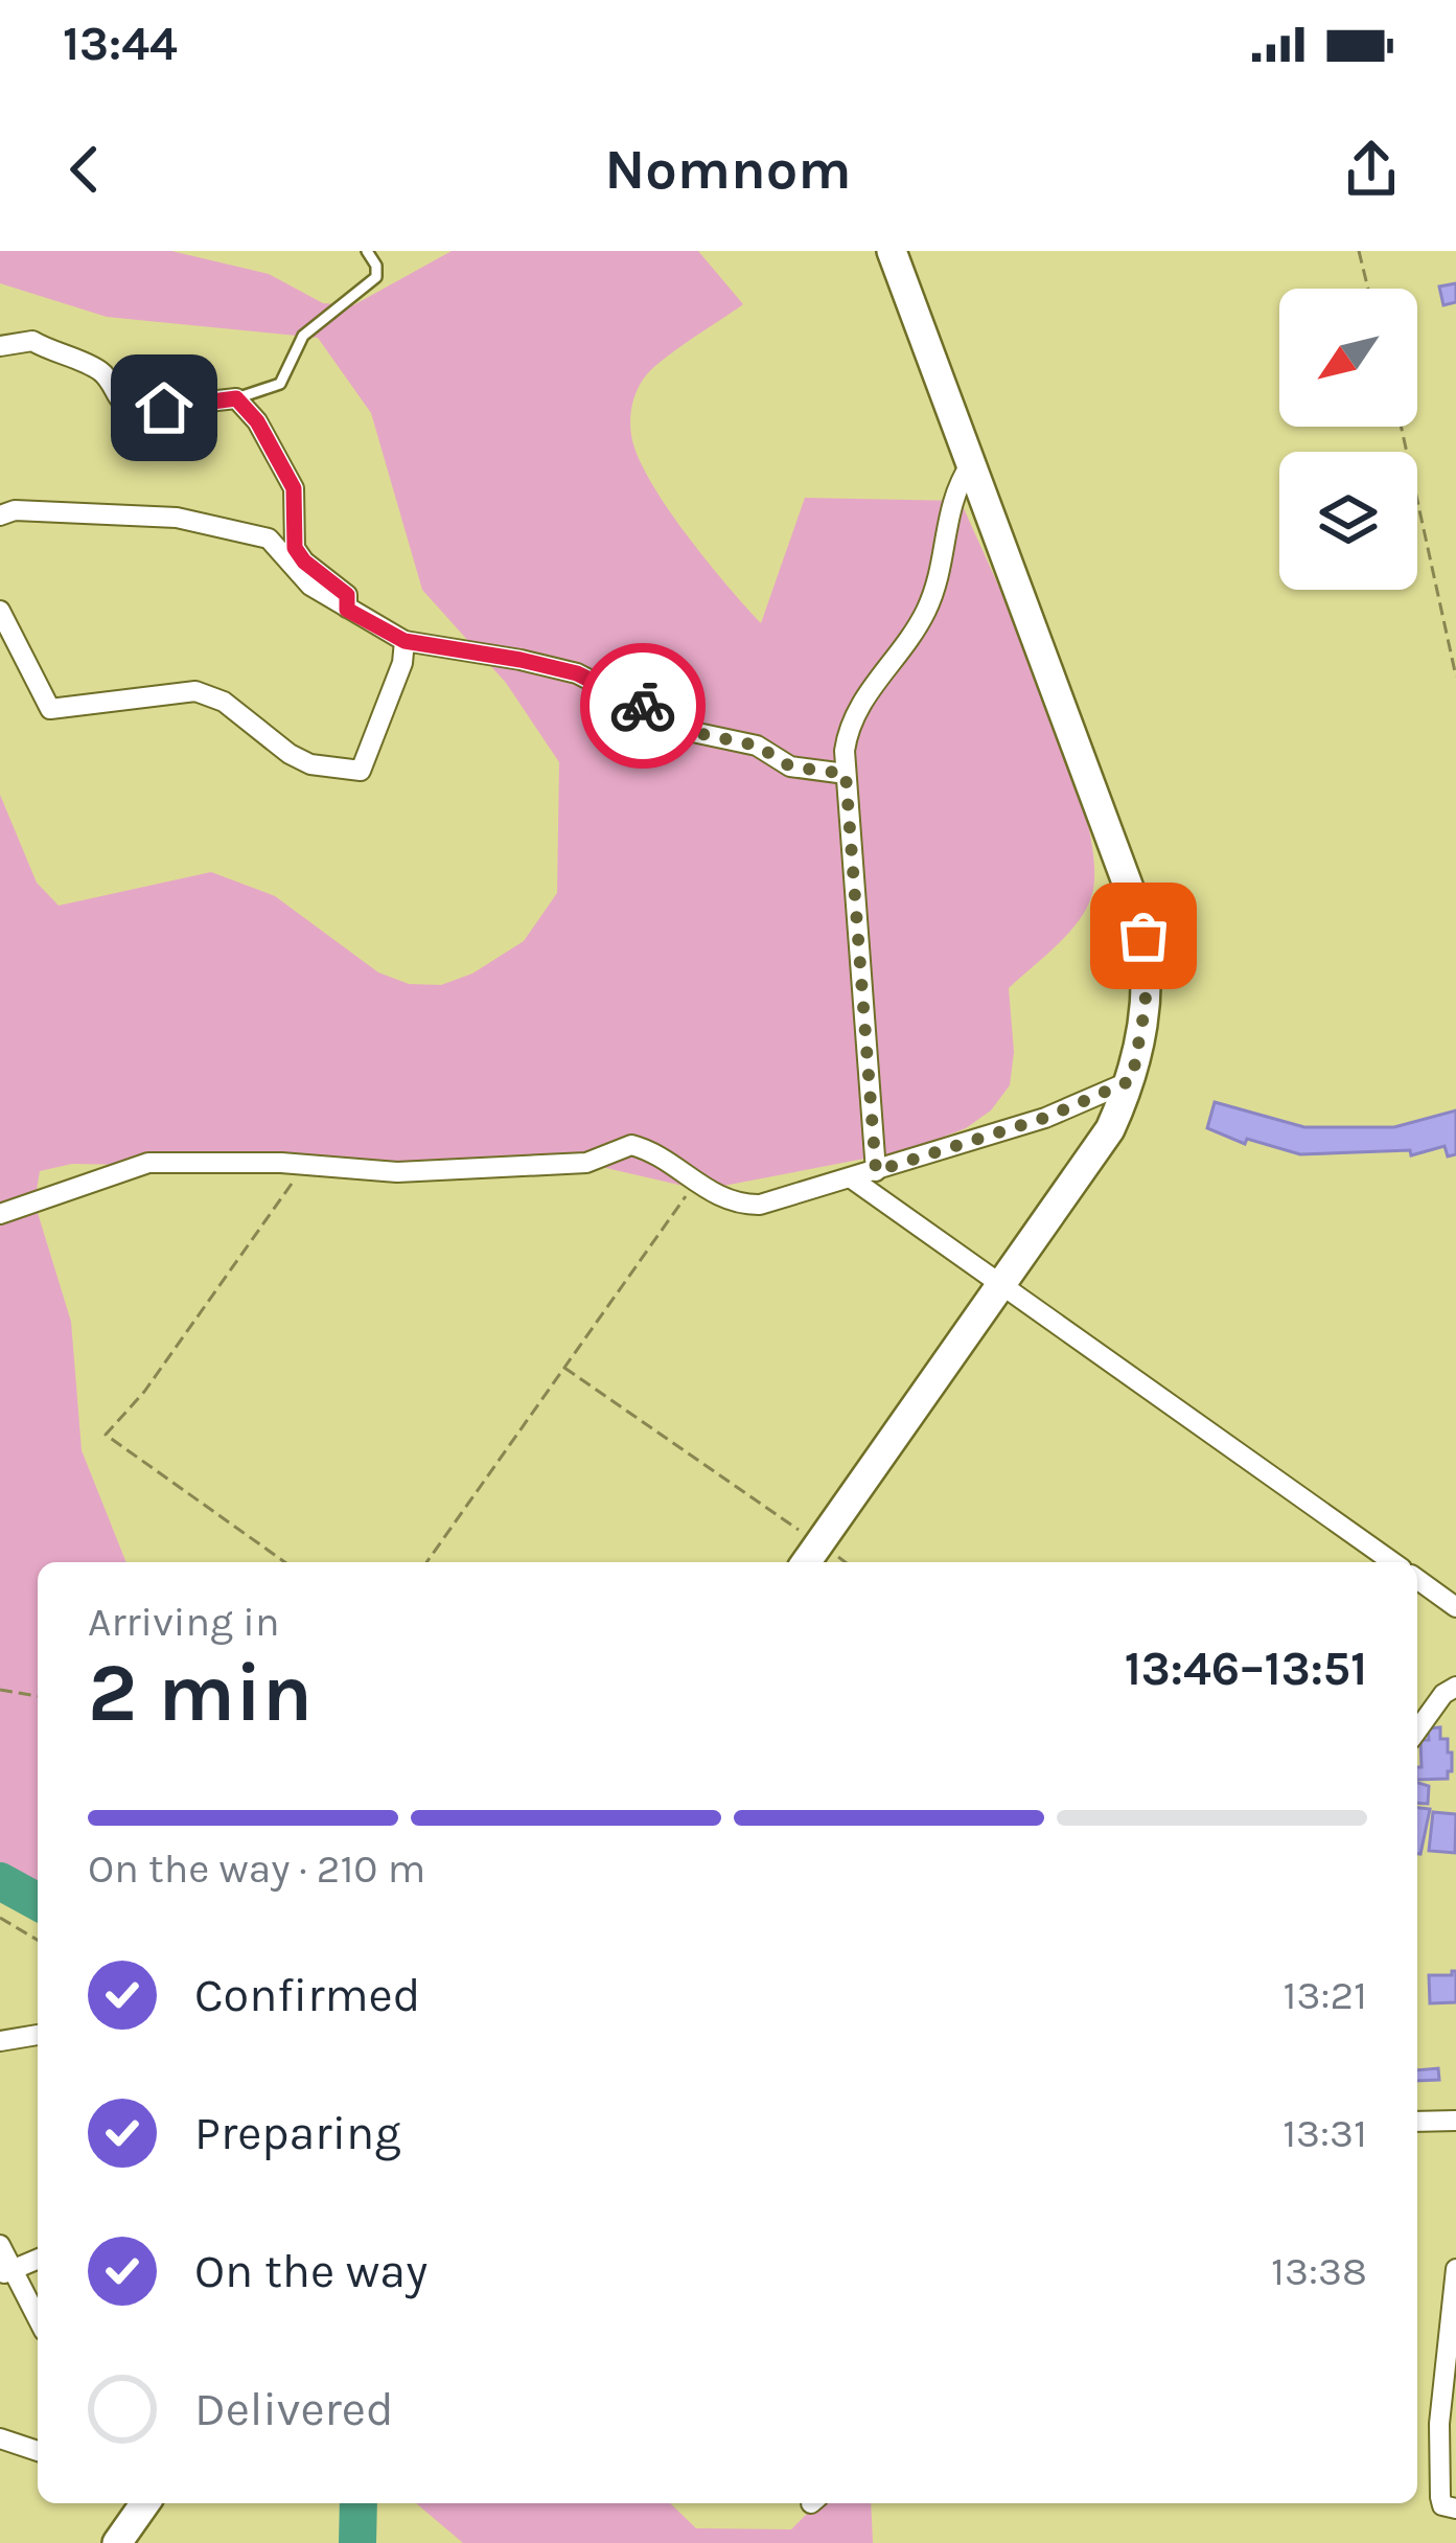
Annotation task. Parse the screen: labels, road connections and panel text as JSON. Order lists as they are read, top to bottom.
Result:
{
  "north": "bottom left",
  "page": {
    "status": "13:44",
    "header": "Nomnom",
    "heading": ["2 min", "Arriving in", "13:46–13:51"],
    "bar": "On the way · 210 m",
    "list": [
      ["Confirmed", "13:21"],
      ["Preparing", "13:31"],
      ["On the way", "13:38"],
      "Delivered"
    ]
  }
}
